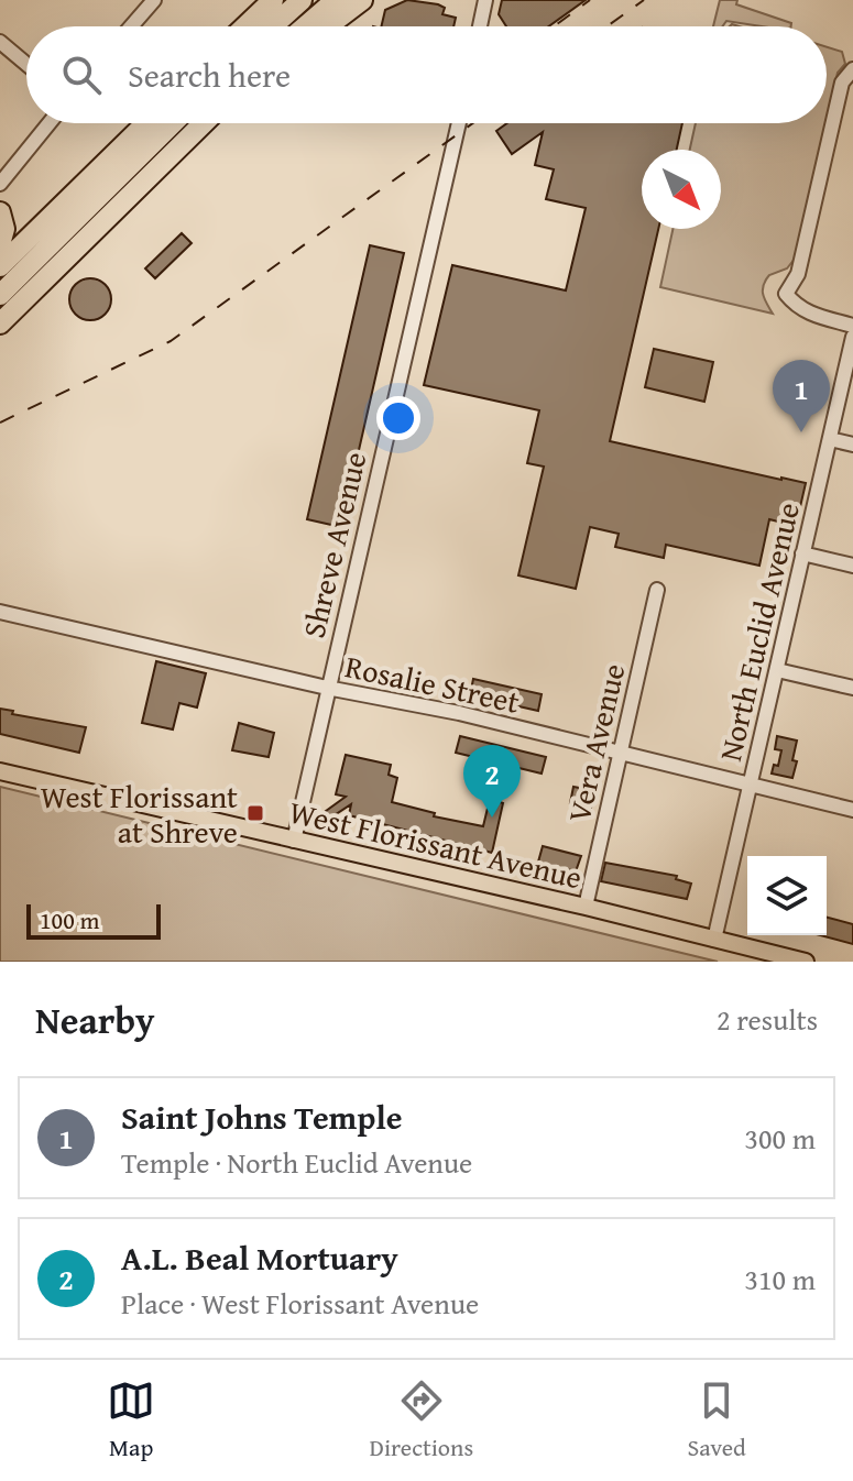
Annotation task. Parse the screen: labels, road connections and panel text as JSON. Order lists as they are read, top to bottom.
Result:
{
  "streets": {
    "main road": ["West Florissant Avenue"],
    "street": [
      "Shreve Avenue",
      "North Euclid Avenue",
      "Rosalie Street",
      "Vera Avenue"
    ]
  },
  "crossings": [
    ["Shreve Avenue", "Rosalie Street"],
    ["Shreve Avenue", "West Florissant Avenue"],
    ["North Euclid Avenue", "Rosalie Street"],
    ["North Euclid Avenue", "West Florissant Avenue"],
    ["Rosalie Street", "Vera Avenue"],
    ["Vera Avenue", "West Florissant Avenue"]
  ],
  "places": {
    "transit": ["West Florissant at Shreve"]
  },
  "scale_bar": "100 m",
  "north": "bottom right",
  "page": {
    "search": "Search here",
    "pins": ["1", "2"],
    "scale": "100 m",
    "heading": ["Nearby", "2 results"],
    "list": [
      {
        "mark": "1",
        "name": "Saint Johns Temple",
        "note": "Temple · North Euclid Avenue",
        "value": "300 m"
      },
      {
        "mark": "2",
        "name": "A.L. Beal Mortuary",
        "note": "Place · West Florissant Avenue",
        "value": "310 m"
      }
    ],
    "nav": ["Map", "Directions", "Saved"]
  }
}
